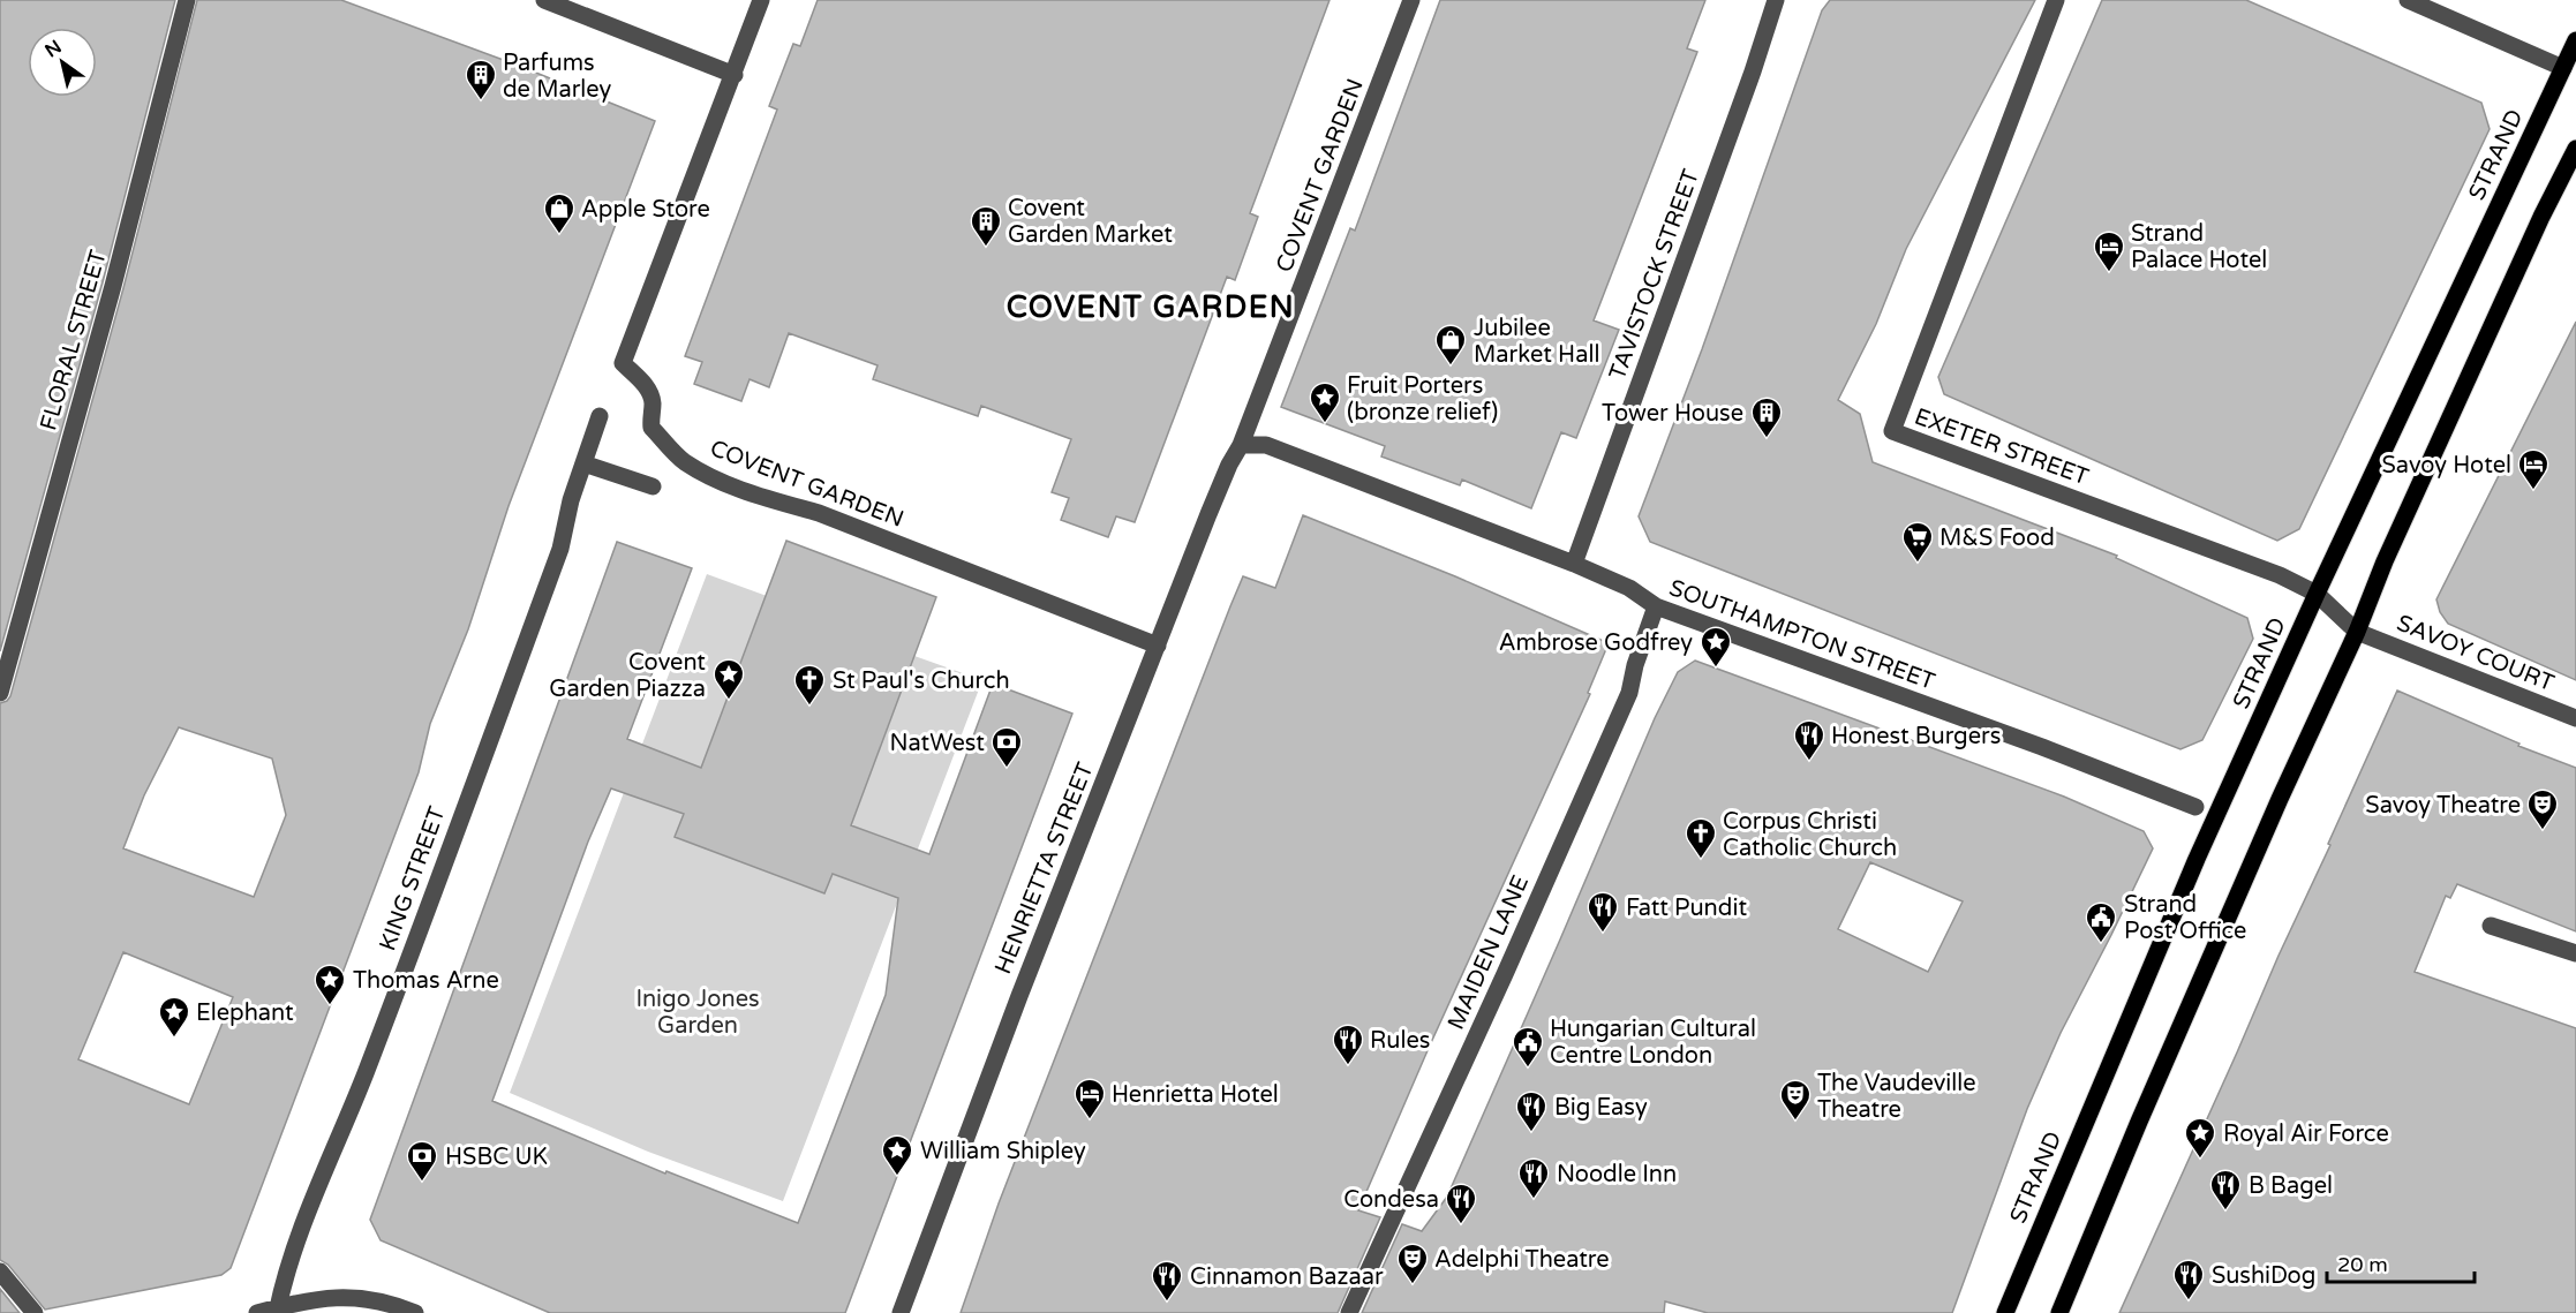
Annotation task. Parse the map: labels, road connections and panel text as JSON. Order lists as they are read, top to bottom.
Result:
{
  "streets": {
    "main road": ["STRAND"],
    "street": [
      "COVENT GARDEN",
      "TAVISTOCK STREET",
      "FLORAL STREET",
      "EXETER STREET",
      "SOUTHAMPTON STREET",
      "SAVOY COURT",
      "HENRIETTA STREET",
      "KING STREET",
      "MAIDEN LANE"
    ]
  },
  "crossings": [
    ["STRAND", "EXETER STREET"],
    ["COVENT GARDEN", "SOUTHAMPTON STREET"],
    ["COVENT GARDEN", "HENRIETTA STREET"],
    ["TAVISTOCK STREET", "SOUTHAMPTON STREET"],
    ["EXETER STREET", "SAVOY COURT"],
    ["SOUTHAMPTON STREET", "HENRIETTA STREET"],
    ["SOUTHAMPTON STREET", "MAIDEN LANE"]
  ],
  "districts": ["COVENT GARDEN"],
  "parks": ["Inigo Jones Garden"],
  "places": {
    "building": ["Parfums de Marley", "Covent Garden Market", "Tower House"],
    "shop": ["Apple Store", "Jubilee Market Hall"],
    "hotel": ["Strand Palace Hotel", "Savoy Hotel", "Henrietta Hotel"],
    "place": [
      "Fruit Porters (bronze relief)",
      "Ambrose Godfrey",
      "Covent Garden Piazza",
      "Thomas Arne",
      "Elephant",
      "Royal Air Force",
      "William Shipley"
    ],
    "supermarket": ["M&S Food"],
    "church": ["St Paul's Church", "Corpus Christi Catholic Church"],
    "restaurant": [
      "Honest Burgers",
      "Fatt Pundit",
      "Rules",
      "Big Easy",
      "Noodle Inn",
      "B Bagel",
      "Condesa",
      "SushiDog",
      "Cinnamon Bazaar"
    ],
    "bank": ["NatWest", "HSBC UK"],
    "theatre": ["Savoy Theatre", "The Vaudeville Theatre", "Adelphi Theatre"],
    "public building": ["Strand Post Office", "Hungarian Cultural Centre London"]
  },
  "scale_bar": "20 m",
  "north": "top left"
}
